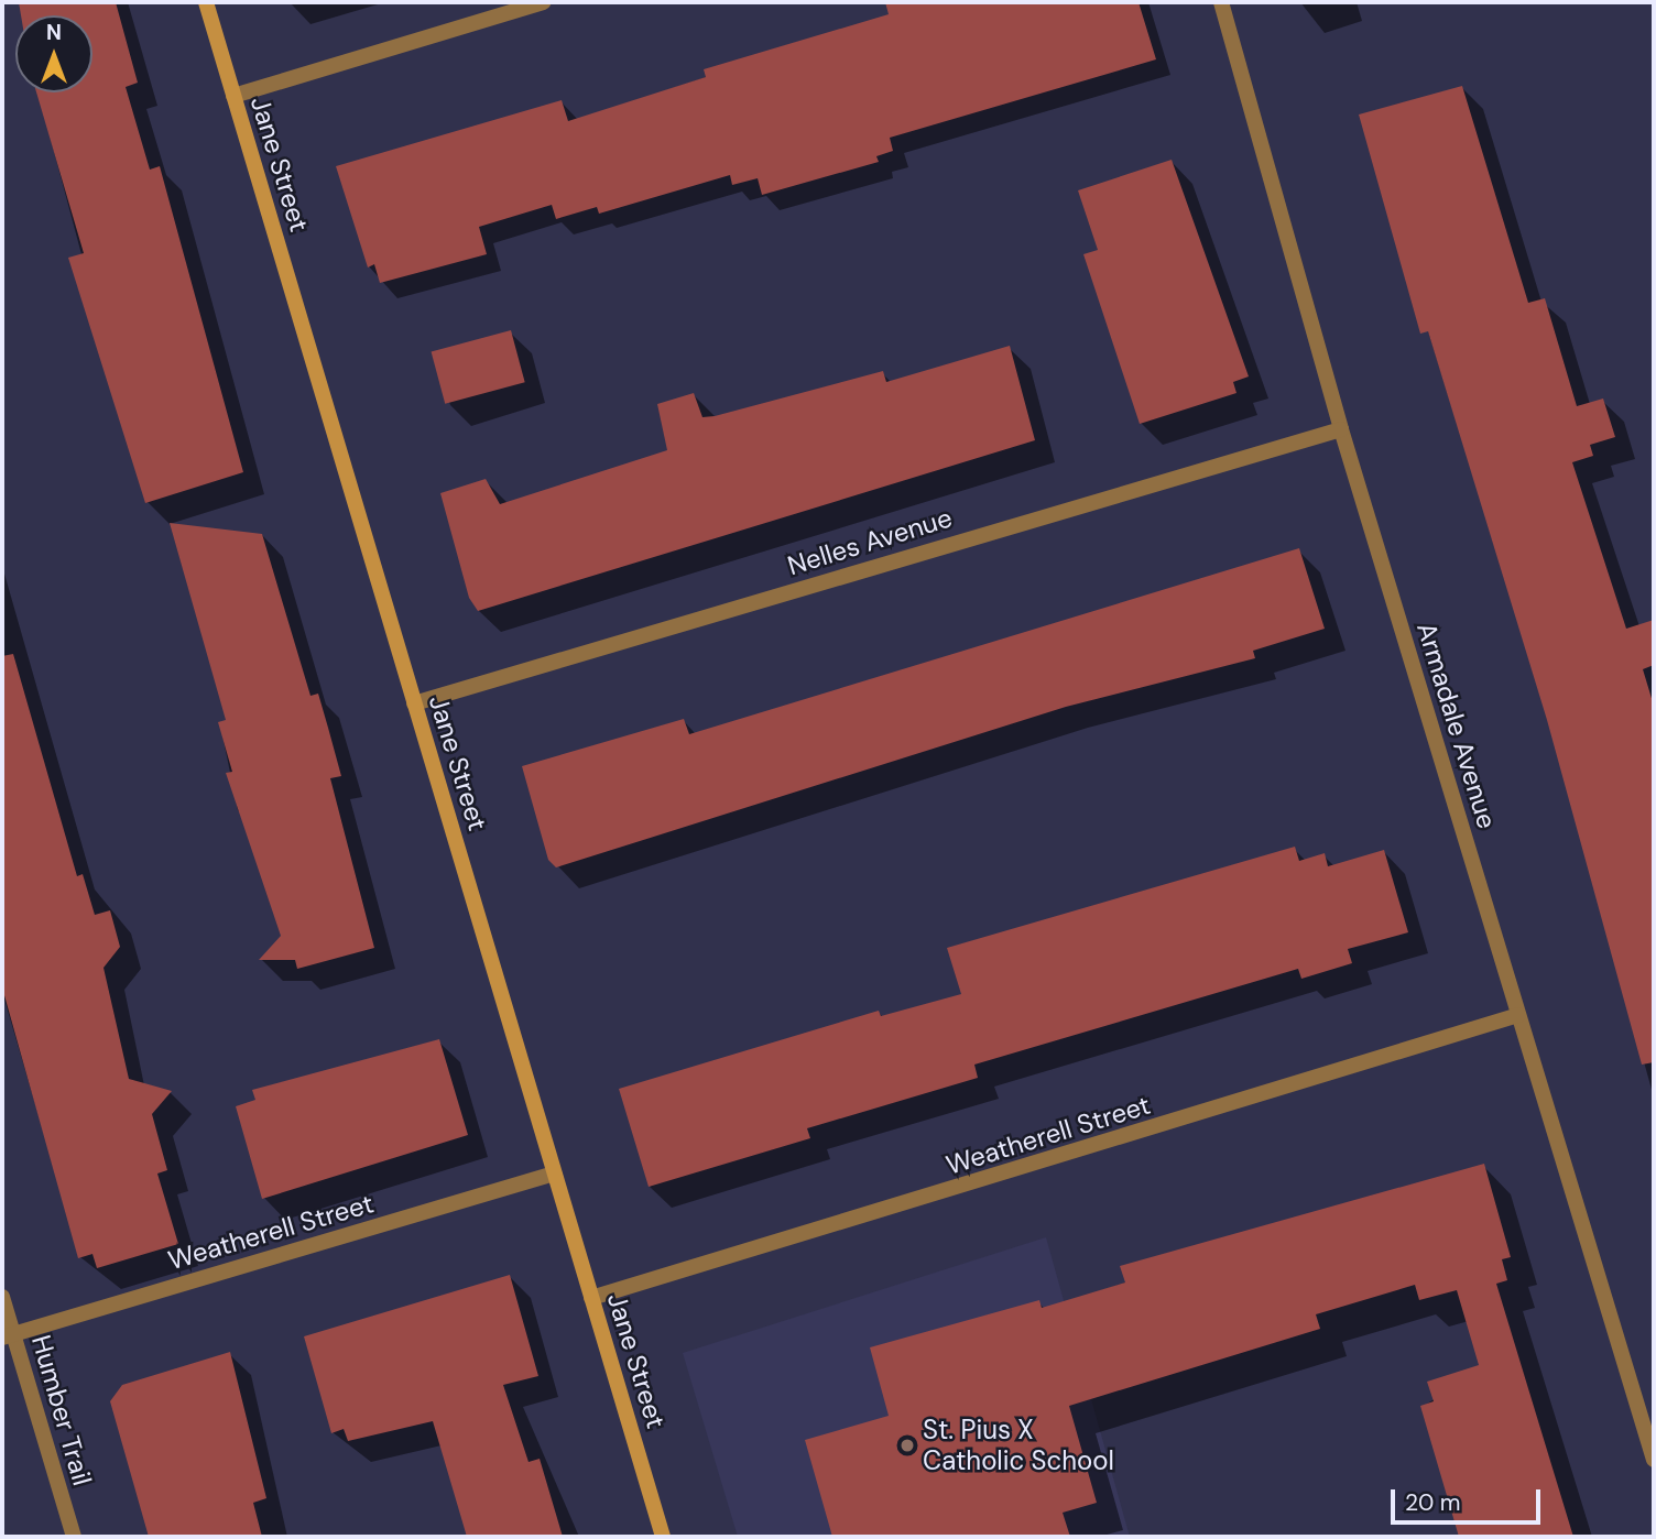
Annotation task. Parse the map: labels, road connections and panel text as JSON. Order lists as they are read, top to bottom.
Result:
{
  "streets": {
    "main road": ["Jane Street"],
    "street": [
      "Nelles Avenue",
      "Armadale Avenue",
      "Weatherell Street",
      "Humber Trail"
    ]
  },
  "crossings": [
    ["Jane Street", "Nelles Avenue"],
    ["Jane Street", "Weatherell Street"],
    ["Nelles Avenue", "Armadale Avenue"],
    ["Armadale Avenue", "Weatherell Street"],
    ["Weatherell Street", "Humber Trail"]
  ],
  "places": ["St. Pius X Catholic School"],
  "scale_bar": "20 m",
  "north": "top"
}
